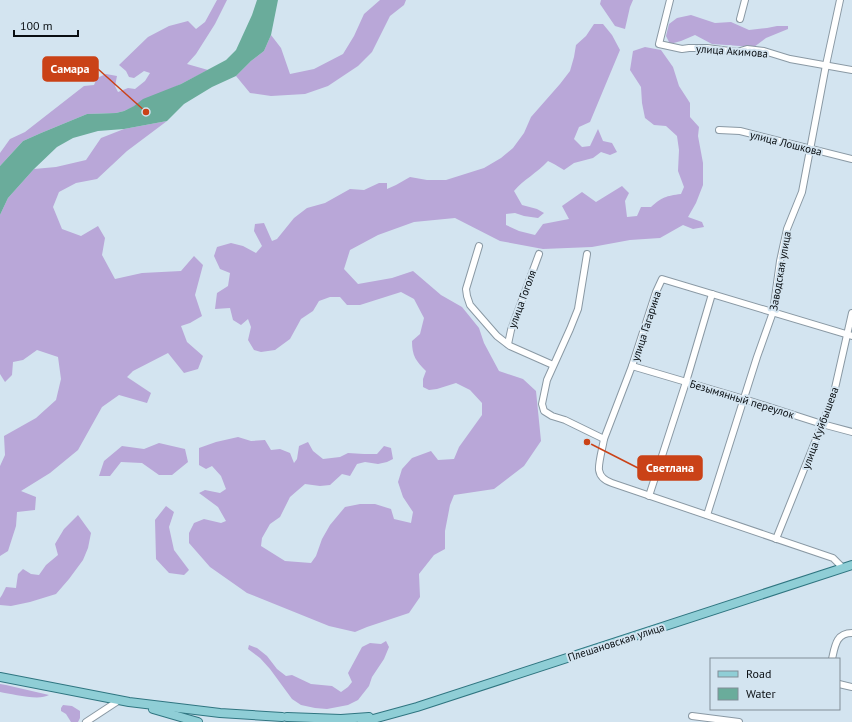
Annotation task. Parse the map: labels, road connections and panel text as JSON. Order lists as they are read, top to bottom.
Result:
{
  "streets": {
    "main road": ["Плешановская улица"],
    "street": [
      "улица Акимова",
      "улица Лошкова",
      "Заводская улица",
      "улица Гоголя",
      "улица Гагарина",
      "Безымянный переулок",
      "улица Куйбышева"
    ]
  },
  "crossings": [
    ["улица Акимова", "Заводская улица"],
    ["улица Лошкова", "Заводская улица"],
    ["Заводская улица", "улица Гагарина"],
    ["Заводская улица", "Безымянный переулок"],
    ["улица Гагарина", "Безымянный переулок"],
    ["улица Гагарина", "улица Куйбышева"],
    ["Безымянный переулок", "улица Куйбышева"]
  ],
  "places": ["Самара", "Светлана"],
  "legend": ["Road", "Water"],
  "scale_bar": "100 m"
}
